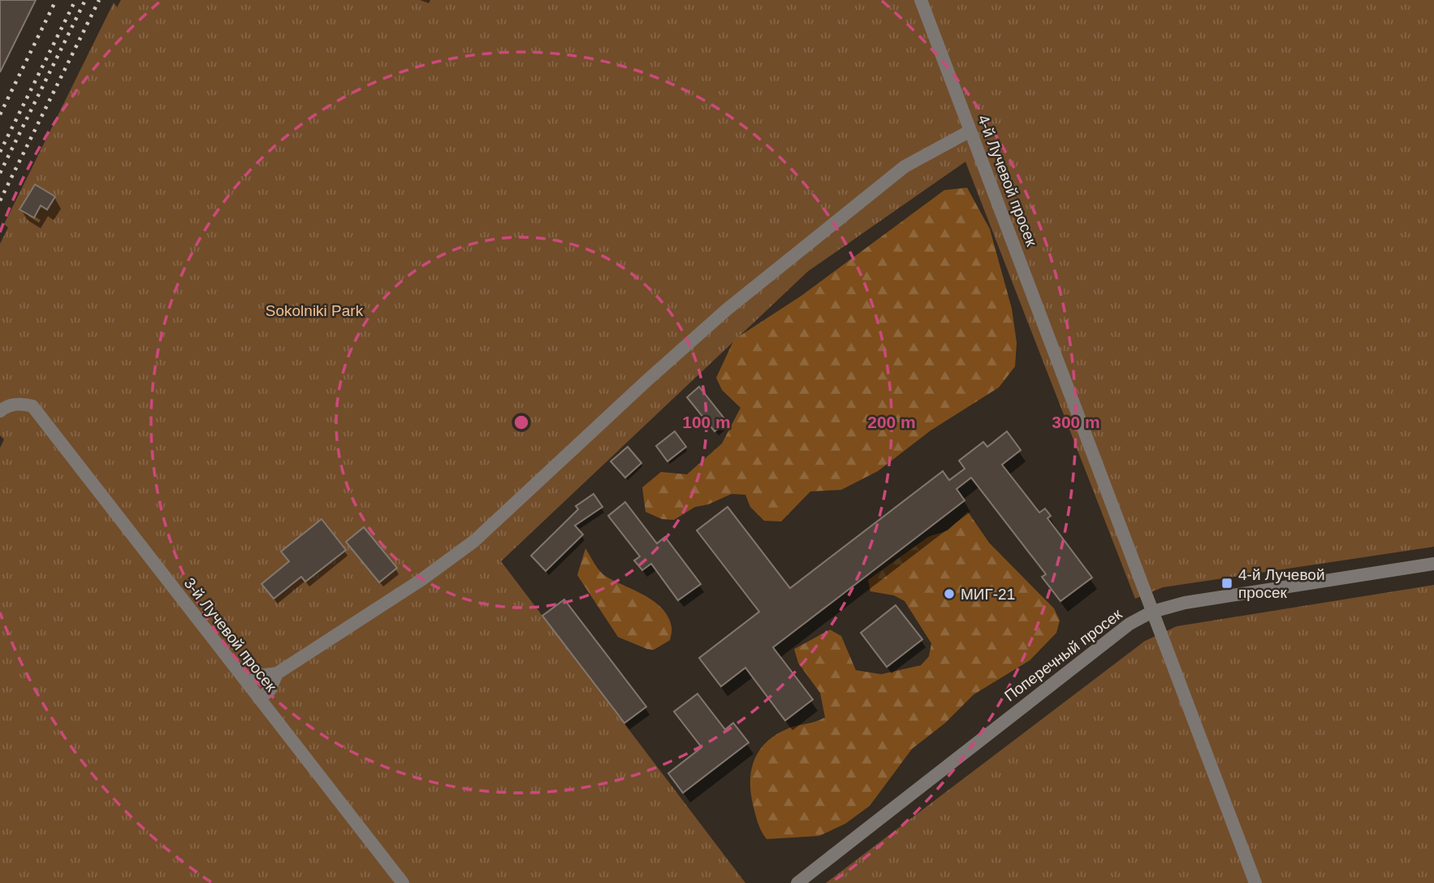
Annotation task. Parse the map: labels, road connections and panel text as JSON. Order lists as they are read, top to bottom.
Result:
{
  "streets": {
    "street": ["4-й Лучевой просек", "3-й Лучевой просек", "Поперечный просек"]
  },
  "crossings": [
    ["4-й Лучевой просек", "Поперечный просек"]
  ],
  "parks": ["Sokolniki Park"],
  "places": {
    "transit": ["4-й Лучевой просек"],
    "other": ["МИГ-21"]
  },
  "rings": ["100 m", "200 m", "300 m"]
}
